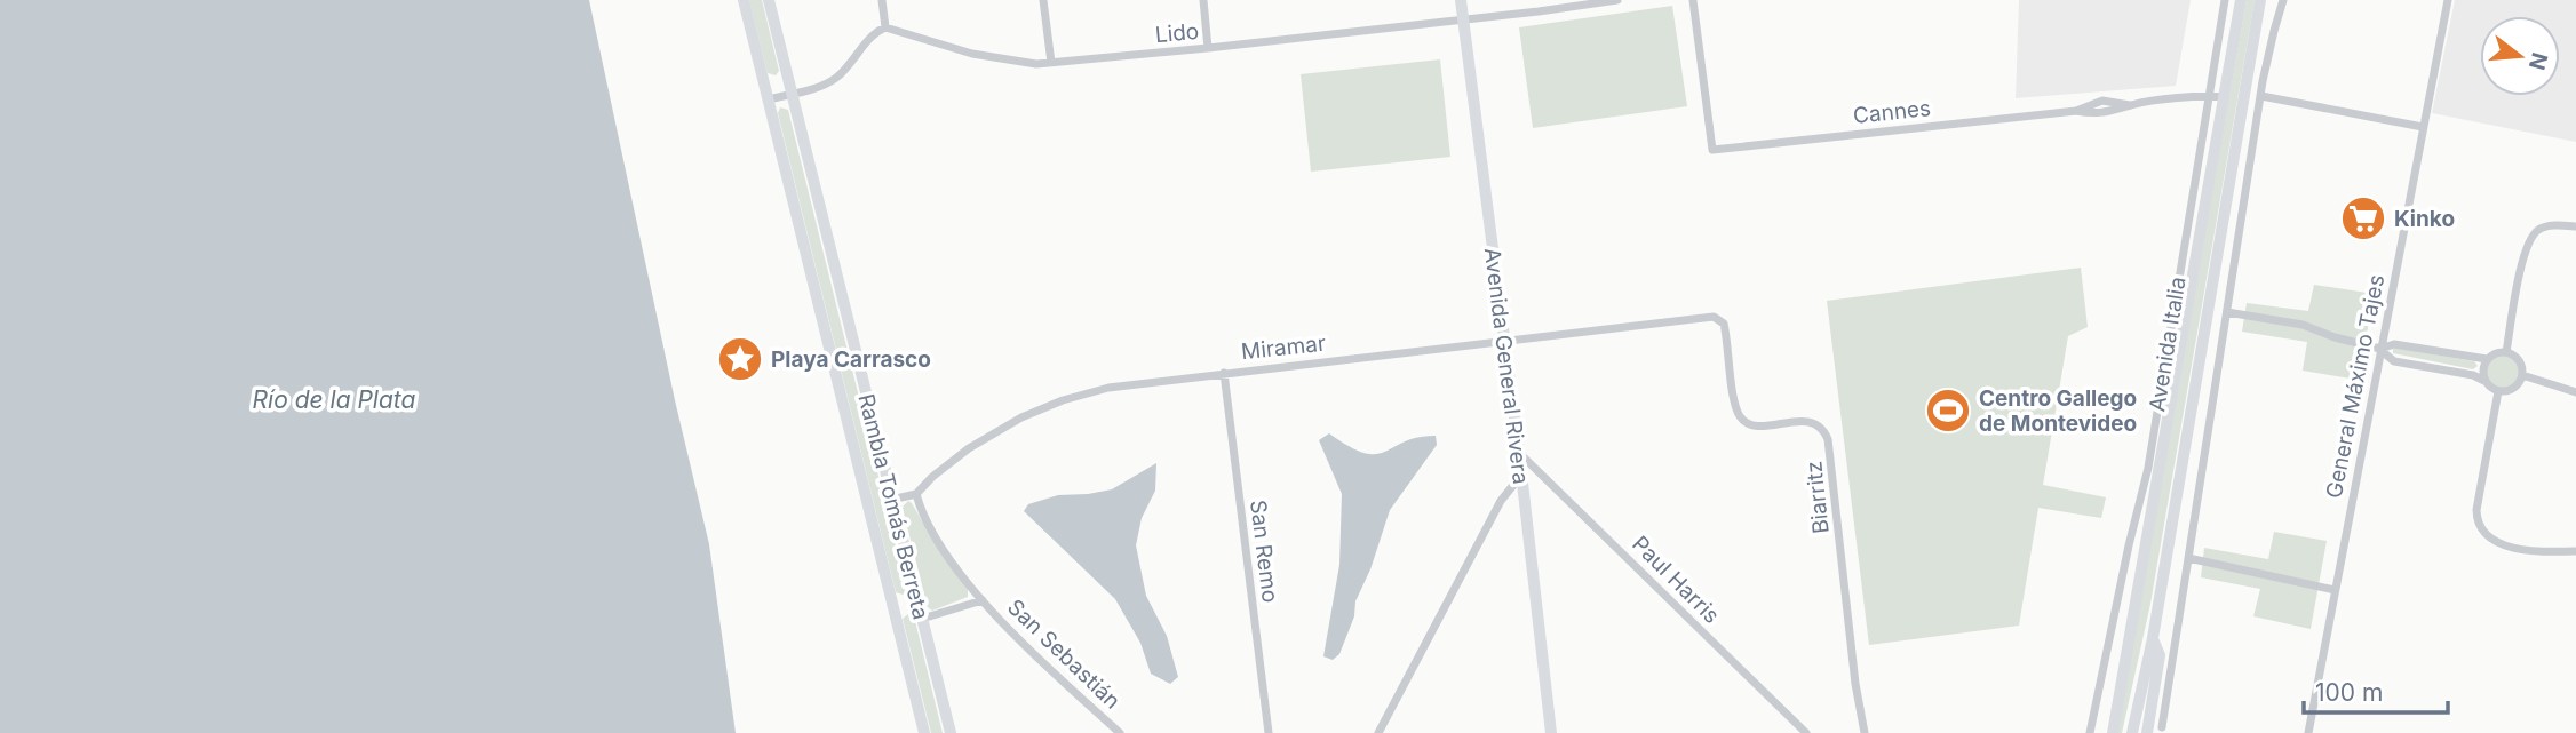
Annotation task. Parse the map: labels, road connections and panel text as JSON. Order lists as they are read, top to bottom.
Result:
{
  "streets": {
    "main road": ["Avenida Italia", "Avenida General Rivera", "Rambla Tomás Berreta"],
    "street": [
      "Lido",
      "Cannes",
      "Miramar",
      "General Máximo Tajes",
      "Biarritz",
      "San Remo",
      "Paul Harris",
      "San Sebastián"
    ]
  },
  "crossings": [
    ["Lido", "Avenida General Rivera"],
    ["Cannes", "Avenida Italia"],
    ["Miramar", "Avenida General Rivera"],
    ["Miramar", "Biarritz"],
    ["Miramar", "San Remo"],
    ["Miramar", "San Sebastián"],
    ["Avenida General Rivera", "Paul Harris"],
    ["Rambla Tomás Berreta", "San Sebastián"]
  ],
  "water": ["Río de la Plata"],
  "places": {
    "supermarket": ["Kinko"],
    "place": ["Playa Carrasco"],
    "sports": ["Centro Gallego de Montevideo"]
  },
  "scale_bar": "100 m",
  "north": "right"
}
